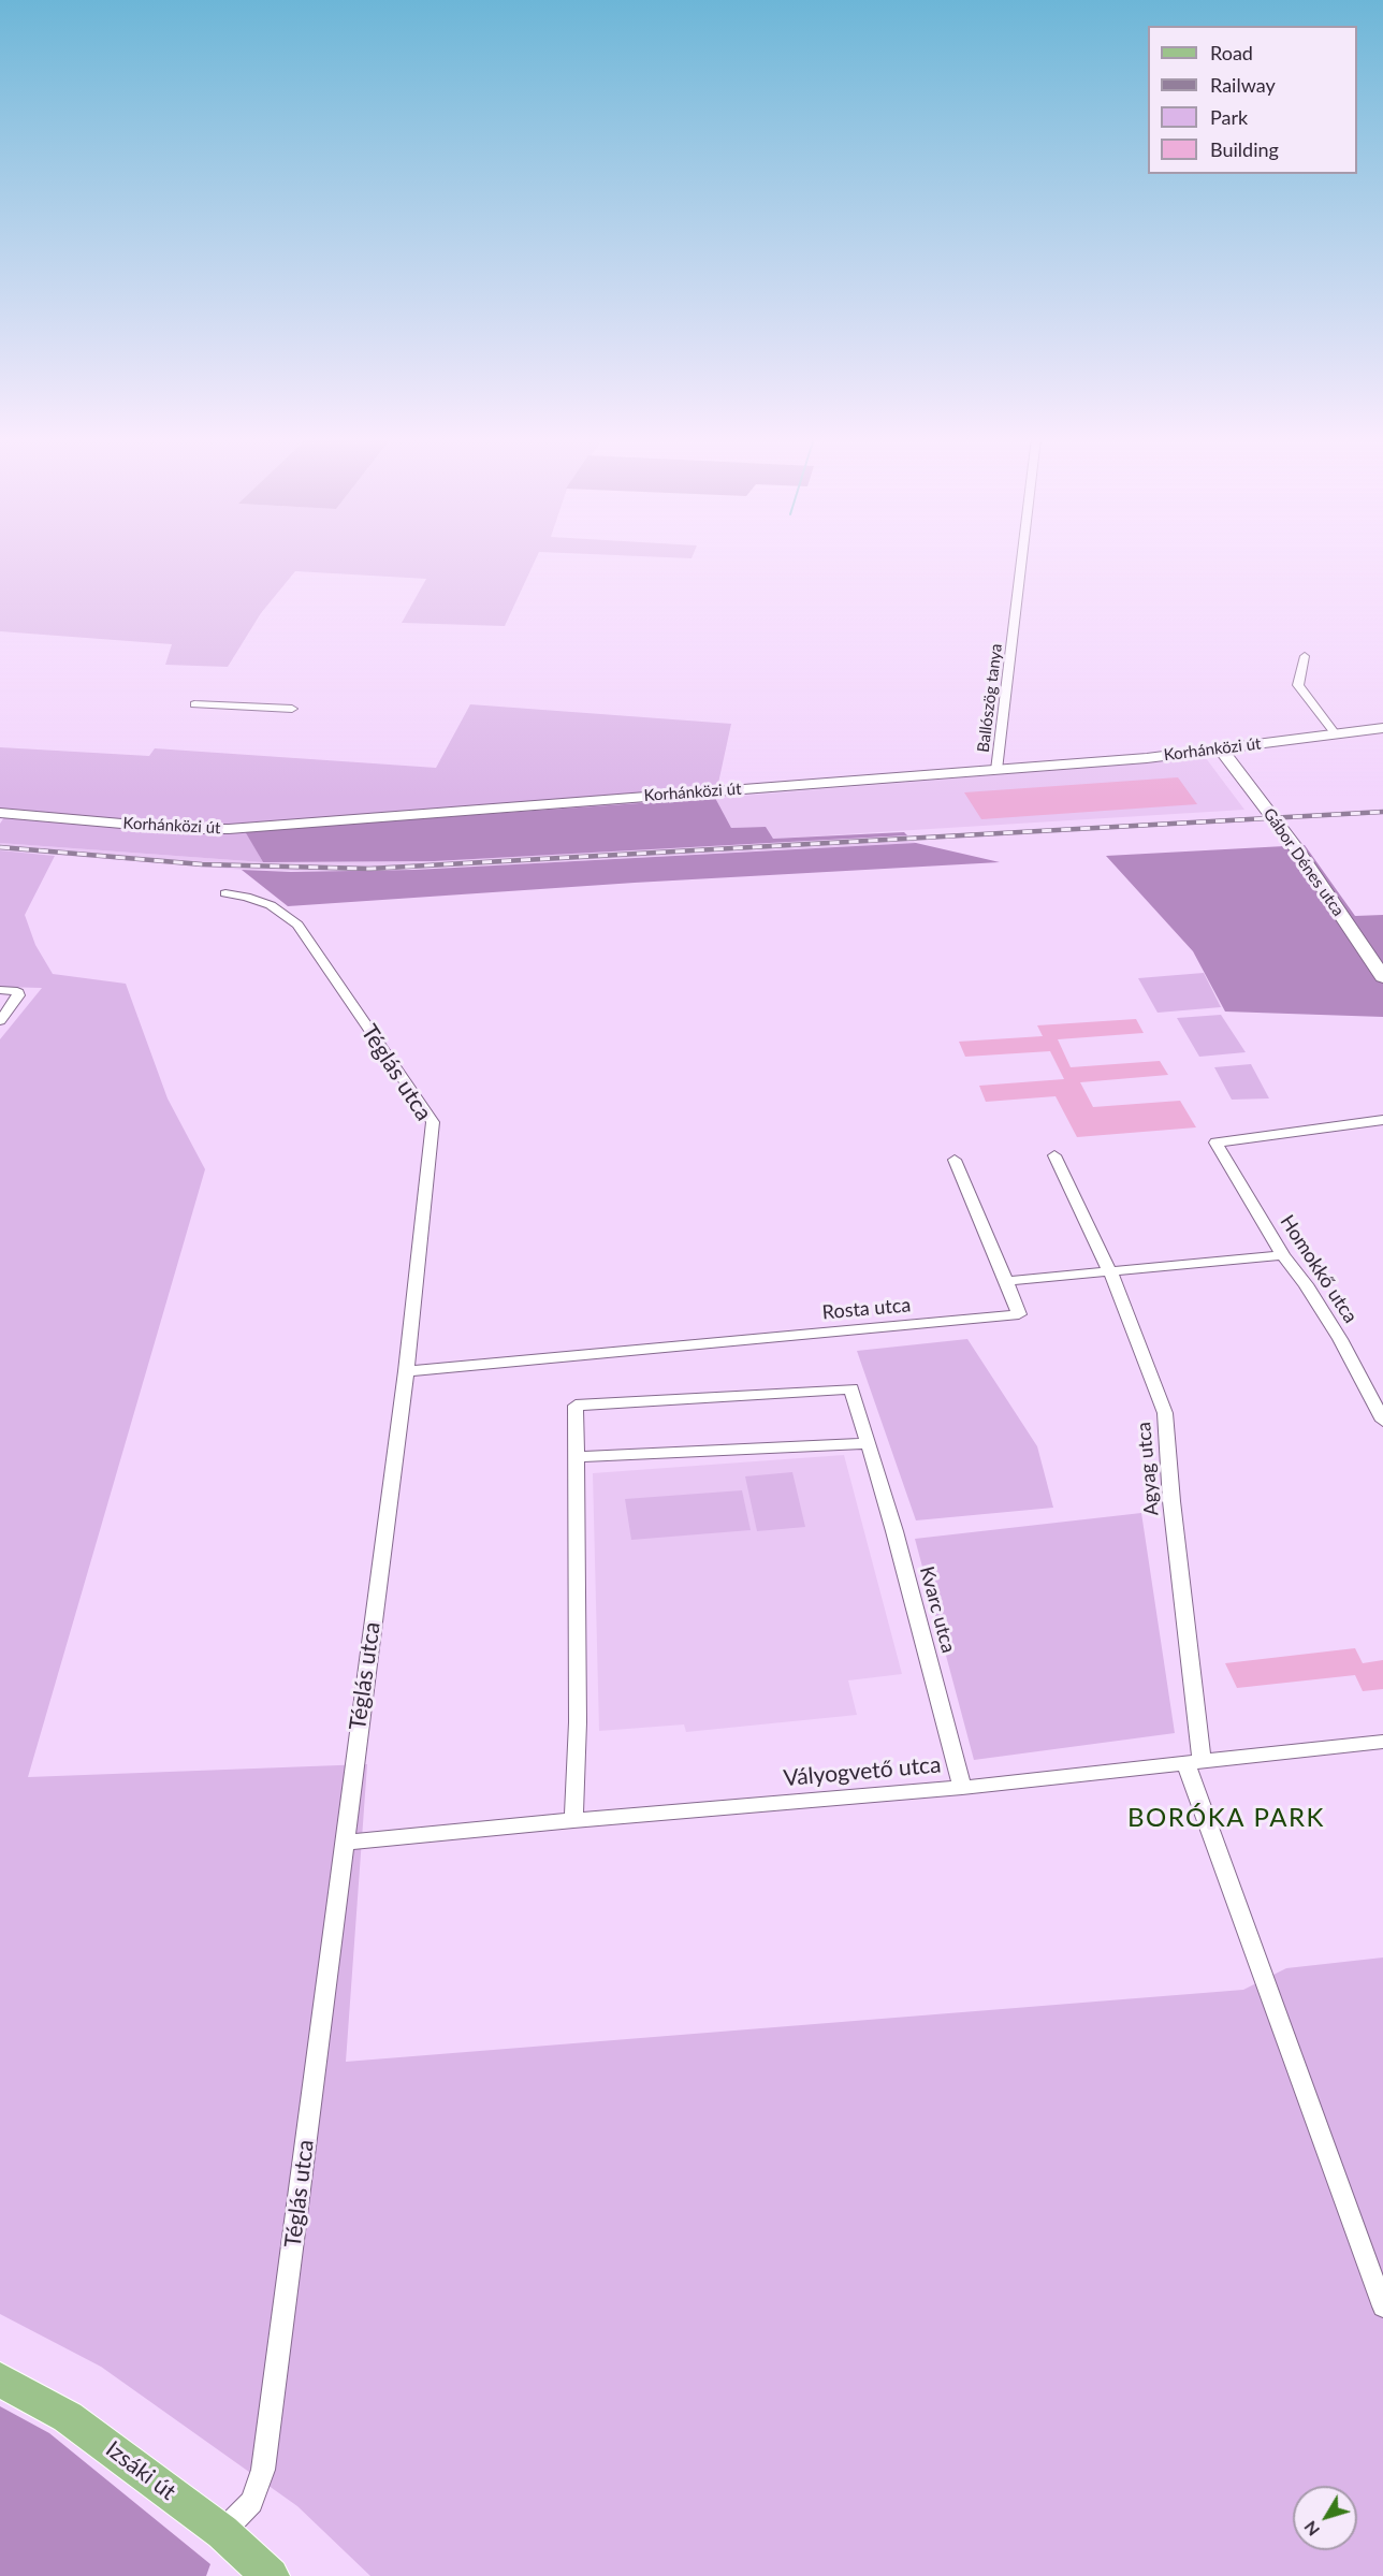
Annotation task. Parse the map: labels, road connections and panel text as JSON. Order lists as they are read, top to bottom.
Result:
{
  "streets": {
    "main road": ["Izsáki út"],
    "street": [
      "Ballószög tanya",
      "Korhánközi út",
      "Gábor Dénes utca",
      "Téglás utca",
      "Homokkő utca",
      "Rosta utca",
      "Agyag utca",
      "Kvarc utca",
      "Vályogvető utca"
    ]
  },
  "crossings": [
    ["Ballószög tanya", "Korhánközi út"],
    ["Korhánközi út", "Gábor Dénes utca"],
    ["Téglás utca", "Rosta utca"],
    ["Téglás utca", "Vályogvető utca"],
    ["Téglás utca", "Izsáki út"],
    ["Agyag utca", "Vályogvető utca"],
    ["Kvarc utca", "Vályogvető utca"]
  ],
  "districts": ["BORÓKA PARK"],
  "legend": [
    "Road",
    "Railway",
    "Park",
    "Building"
  ],
  "north": "bottom left"
}
